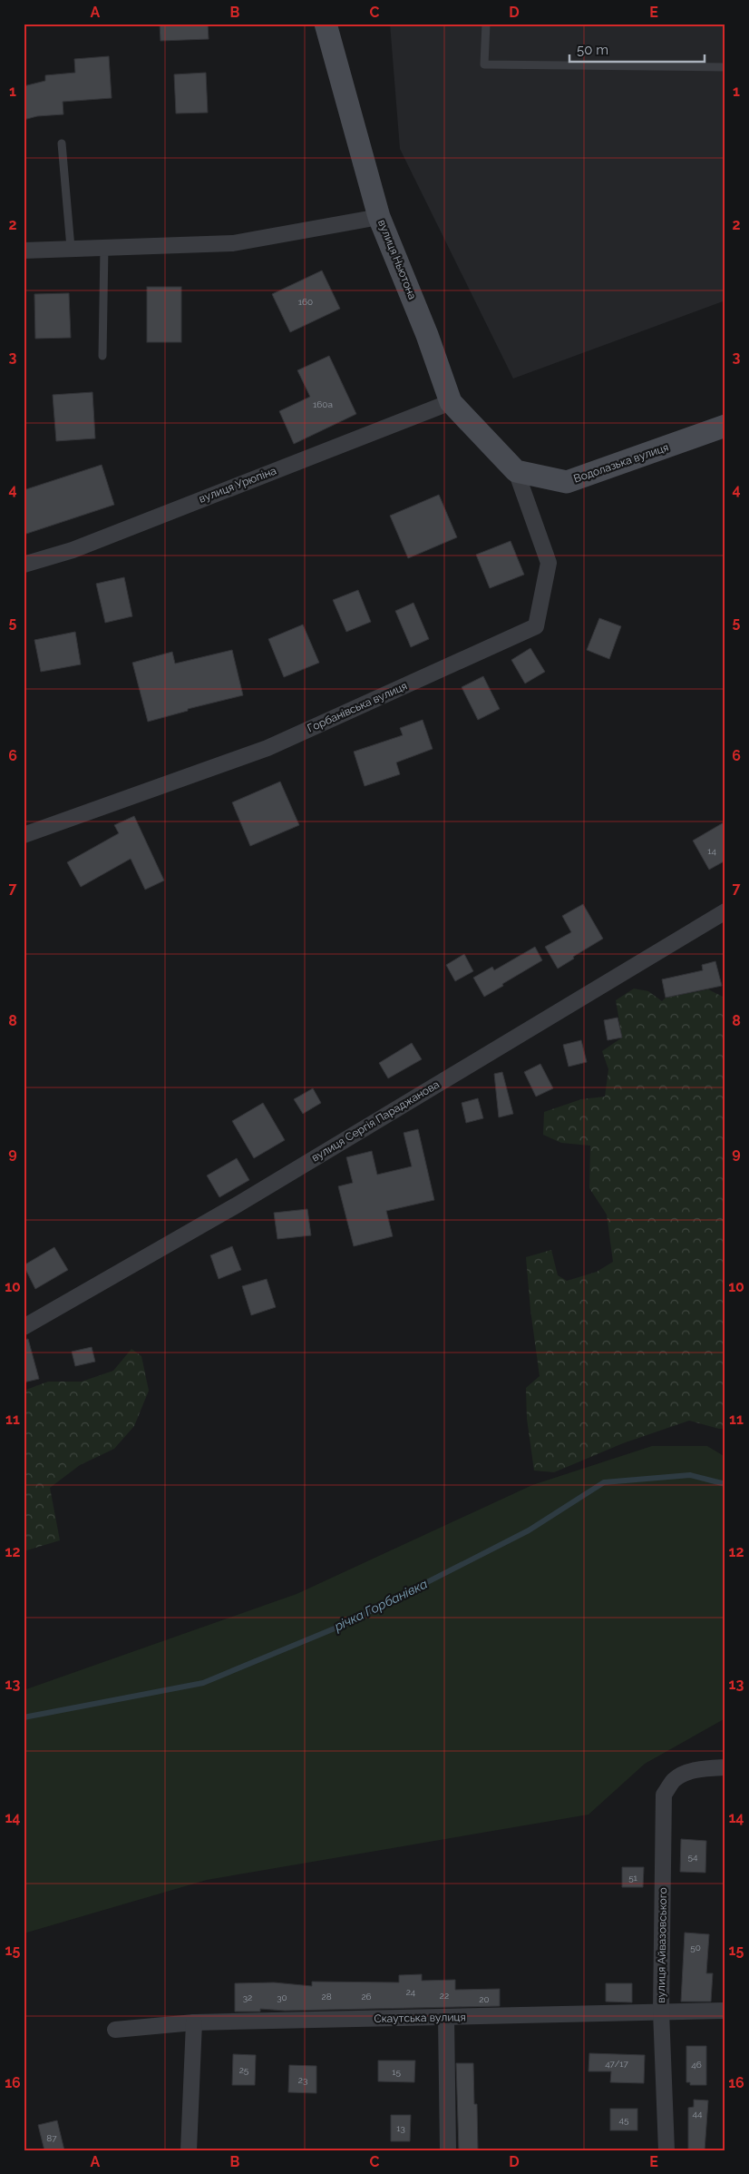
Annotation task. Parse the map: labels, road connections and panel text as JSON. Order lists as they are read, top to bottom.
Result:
{
  "streets": {
    "street": [
      "вулиця Ньютона",
      "Водолазька вулиця",
      "вулиця Урюпіна",
      "Горбанівська вулиця",
      "вулиця Сергія Параджанова",
      "вулиця Айвазовського",
      "Скаутська вулиця"
    ]
  },
  "crossings": [
    ["вулиця Ньютона", "Водолазька вулиця"],
    ["вулиця Ньютона", "вулиця Урюпіна"],
    ["вулиця Ньютона", "Горбанівська вулиця"],
    ["Водолазька вулиця", "Горбанівська вулиця"],
    ["вулиця Айвазовського", "Скаутська вулиця"]
  ],
  "water": ["річка Горбанівка"],
  "house_numbers": [
    "160",
    "160а",
    "14",
    "54",
    "51",
    "50",
    "24",
    "22",
    "28",
    "26",
    "32",
    "30",
    "20",
    "47/17",
    "46",
    "25",
    "15",
    "23",
    "44",
    "45",
    "13",
    "87"
  ],
  "scale_bar": "50 m",
  "grid": {
    "columns": [
      "A",
      "B",
      "C",
      "D",
      "E"
    ],
    "rows": [
      "1",
      "2",
      "3",
      "4",
      "5",
      "6",
      "7",
      "8",
      "9",
      "10",
      "11",
      "12",
      "13",
      "14",
      "15",
      "16"
    ]
  }
}
